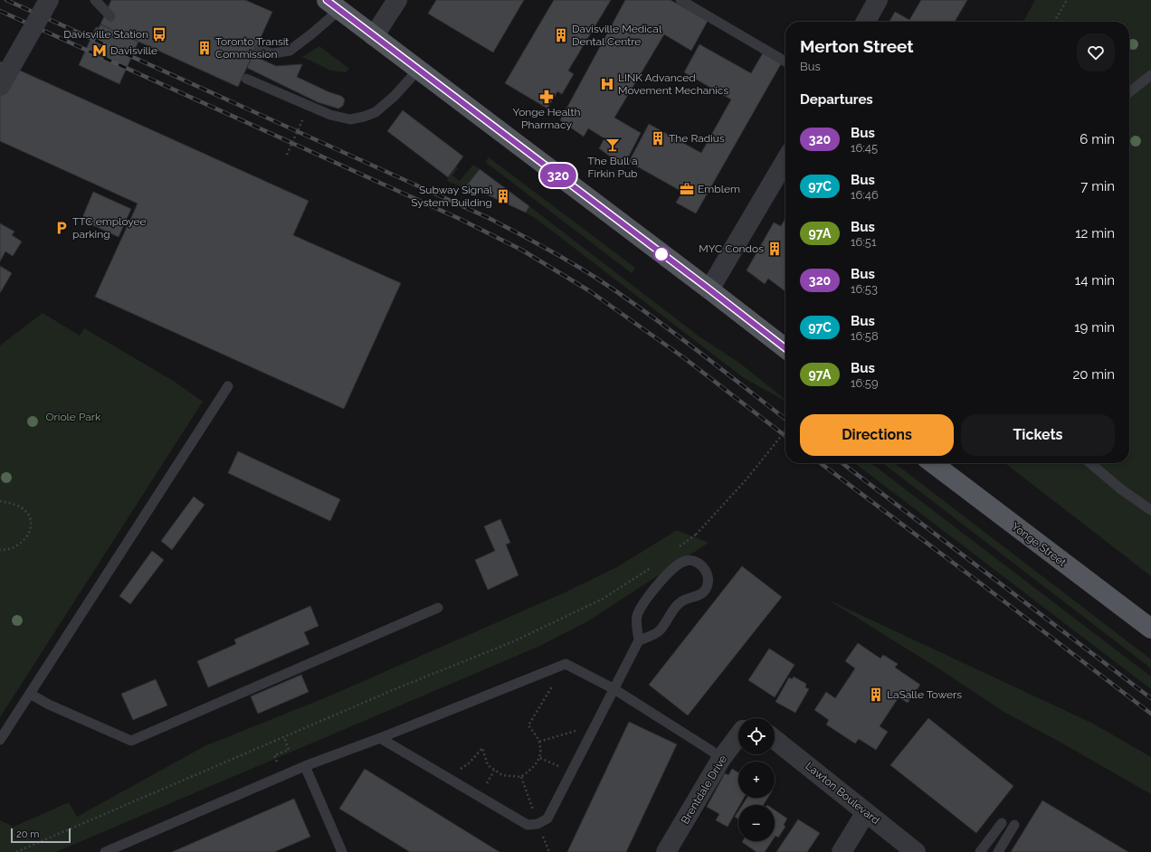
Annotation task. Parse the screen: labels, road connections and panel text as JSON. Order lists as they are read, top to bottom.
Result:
{
  "streets": {
    "main road": ["Yonge Street"],
    "street": ["Brentdale Drive", "Lawton Boulevard"]
  },
  "parks": ["Oriole Park"],
  "places": {
    "bus stop": ["Davisville Station"],
    "building": [
      "Davisville Medical Dental Centre",
      "Toronto Transit Commission",
      "The Radius",
      "Subway Signal System Building",
      "MYC Condos",
      "LaSalle Towers"
    ],
    "metro station": ["Davisville"],
    "hospital": ["LINK Advanced Movement Mechanics"],
    "pharmacy": ["Yonge Health Pharmacy"],
    "bar": ["The Bull a Firkin Pub"],
    "office": ["Emblem"],
    "parking": ["TTC employee parking"]
  },
  "lines": ["bus line 320"],
  "scale_bar": "20 m",
  "page": {
    "on_map": "320",
    "heading": [
      ["Merton Street", "Bus"],
      "Departures"
    ],
    "list": [
      {
        "mark": "320",
        "name": "Bus",
        "note": "16:45",
        "value": "6 min"
      },
      {
        "mark": "97C",
        "name": "Bus",
        "note": "16:46",
        "value": "7 min"
      },
      {
        "mark": "97A",
        "name": "Bus",
        "note": "16:51",
        "value": "12 min"
      },
      {
        "mark": "320",
        "name": "Bus",
        "note": "16:53",
        "value": "14 min"
      },
      {
        "mark": "97C",
        "name": "Bus",
        "note": "16:58",
        "value": "19 min"
      },
      {
        "mark": "97A",
        "name": "Bus",
        "note": "16:59",
        "value": "20 min"
      }
    ],
    "buttons": ["Directions", "Tickets"],
    "map_buttons": ["+", "−"],
    "scale": "20 m"
  }
}
